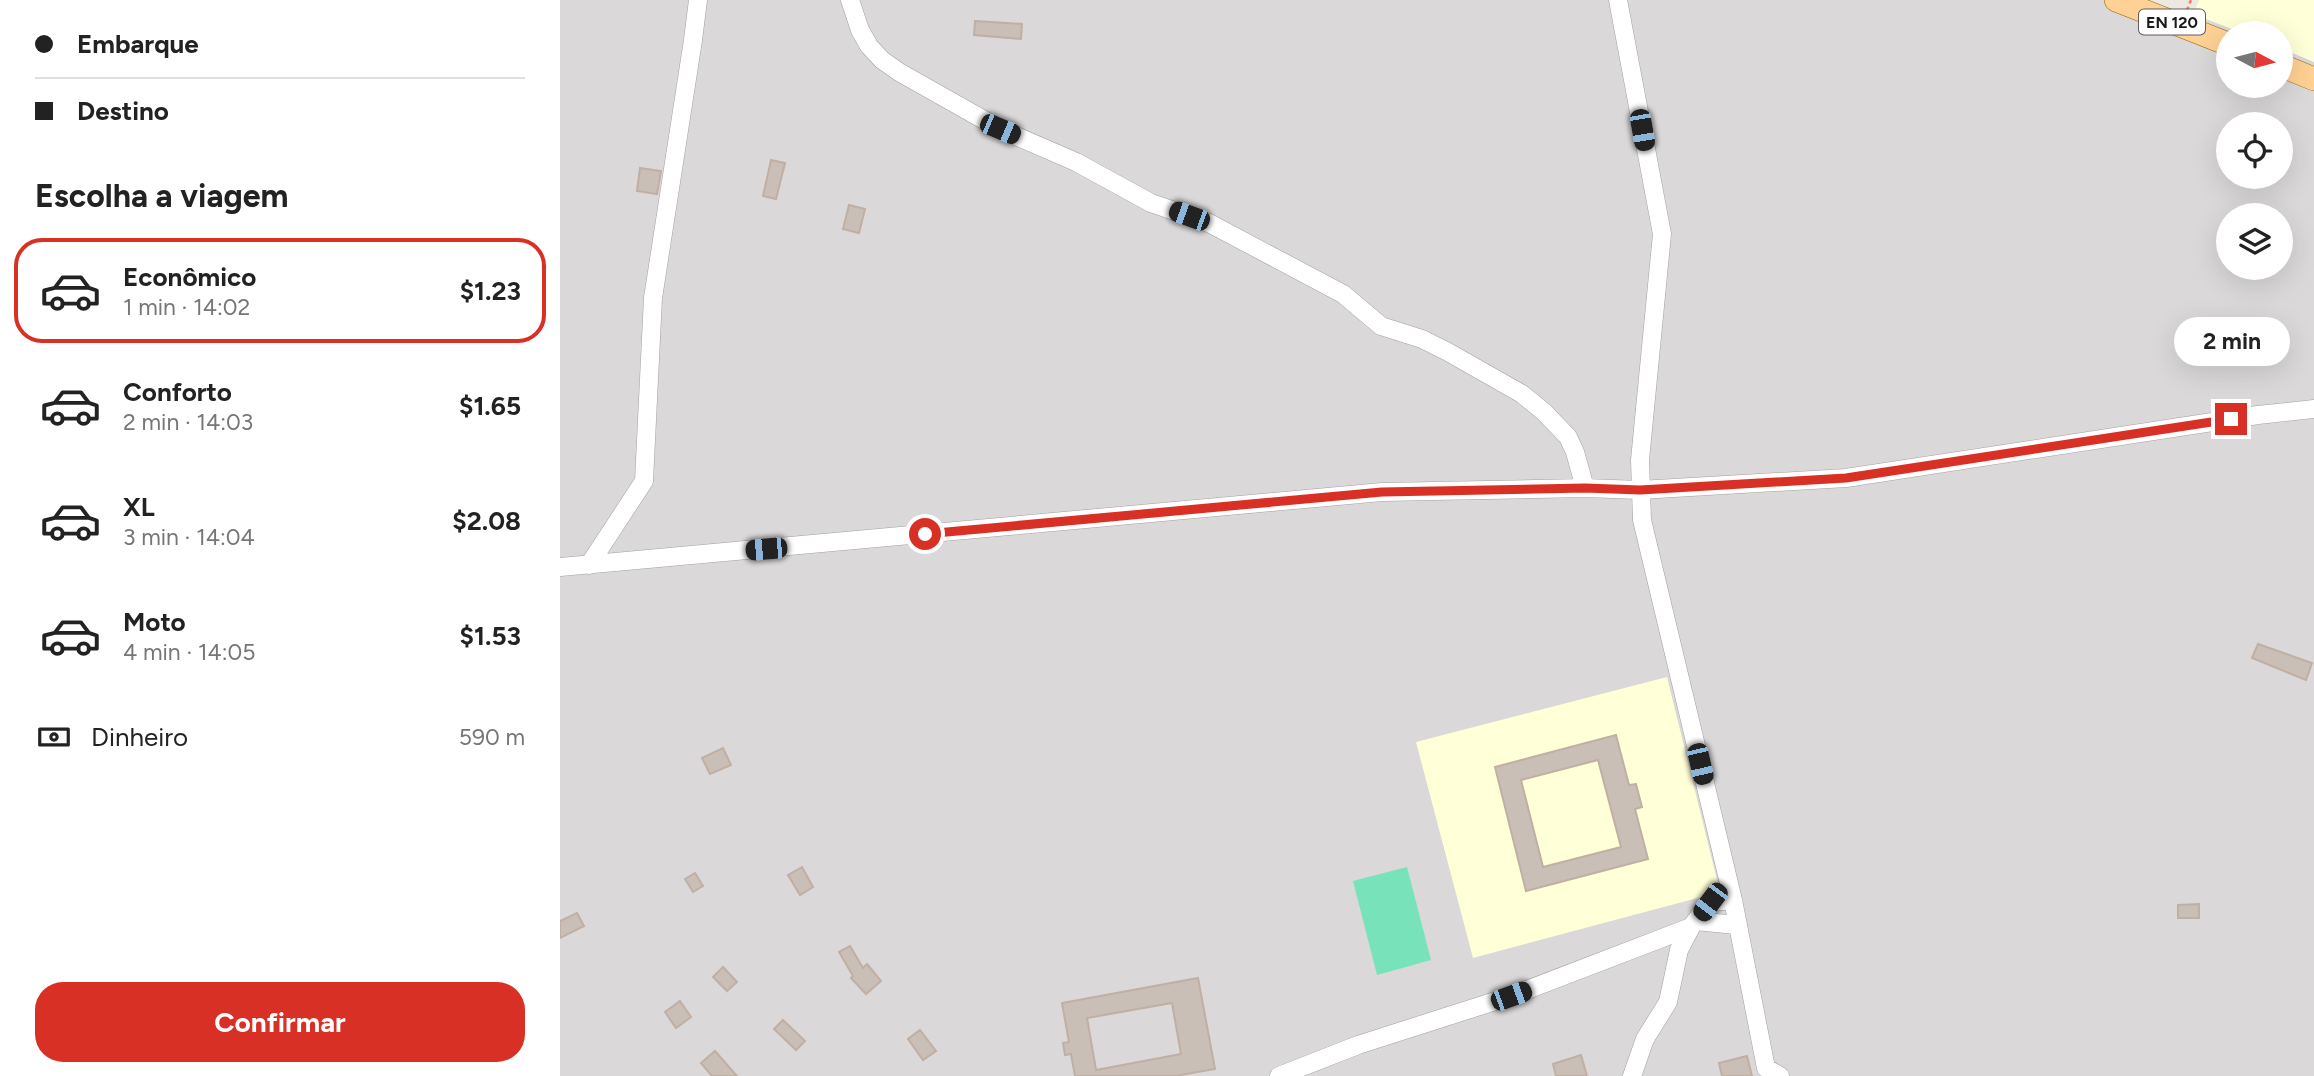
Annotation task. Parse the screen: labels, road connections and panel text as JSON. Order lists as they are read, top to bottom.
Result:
{
  "streets": {
    "main road": ["EN 120"]
  },
  "north": "right",
  "page": {
    "banner": ["Embarque", "Destino"],
    "heading": "Escolha a viagem",
    "list": [
      {
        "name": "Econômico",
        "note": "1 min · 14:02",
        "value": "$1.23"
      },
      {
        "name": "Conforto",
        "note": "2 min · 14:03",
        "value": "$1.65"
      },
      {
        "name": "XL",
        "note": "3 min · 14:04",
        "value": "$2.08"
      },
      {
        "name": "Moto",
        "note": "4 min · 14:05",
        "value": "$1.53"
      }
    ],
    "bubble": "2 min",
    "pay": ["Dinheiro", "590 m"],
    "buttons": "Confirmar"
  }
}
